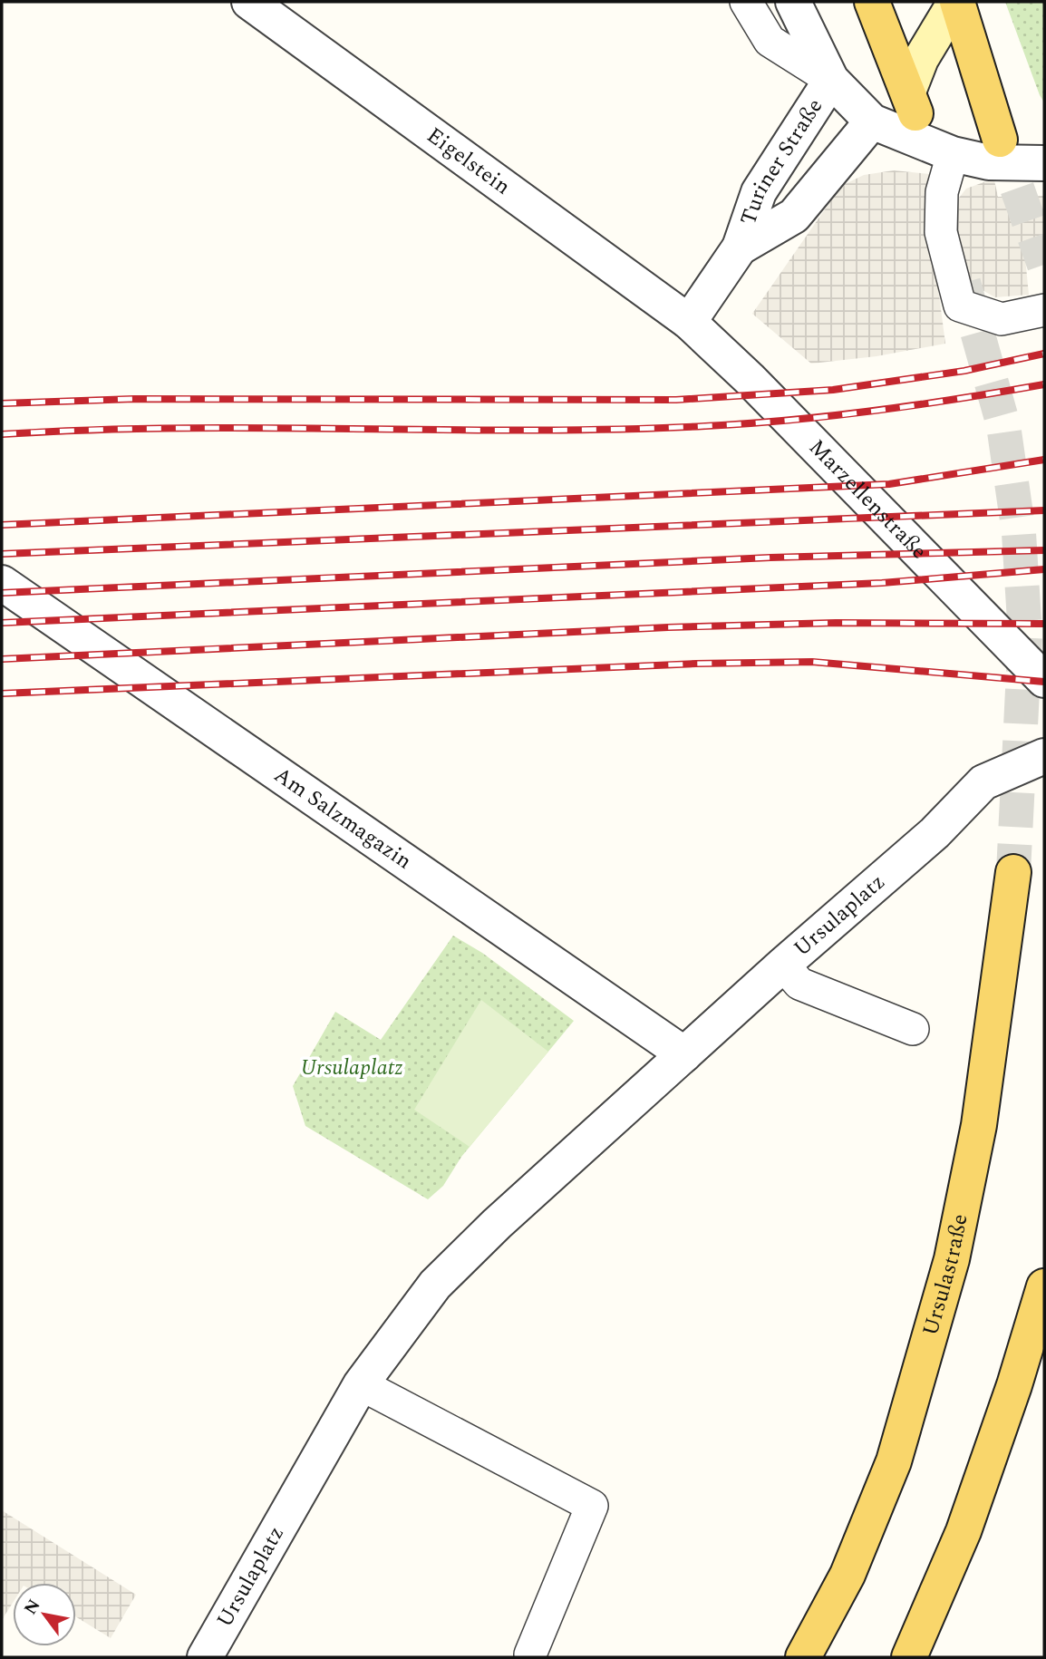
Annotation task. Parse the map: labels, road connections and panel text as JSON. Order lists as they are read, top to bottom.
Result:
{
  "streets": {
    "main road": ["Ursulastraße"],
    "street": [
      "Eigelstein",
      "Turiner Straße",
      "Marzellenstraße",
      "Am Salzmagazin",
      "Ursulaplatz"
    ]
  },
  "crossings": [
    ["Eigelstein", "Turiner Straße"],
    ["Eigelstein", "Marzellenstraße"],
    ["Turiner Straße", "Marzellenstraße"],
    ["Am Salzmagazin", "Ursulaplatz"]
  ],
  "parks": ["Ursulaplatz"],
  "north": "top left"
}
